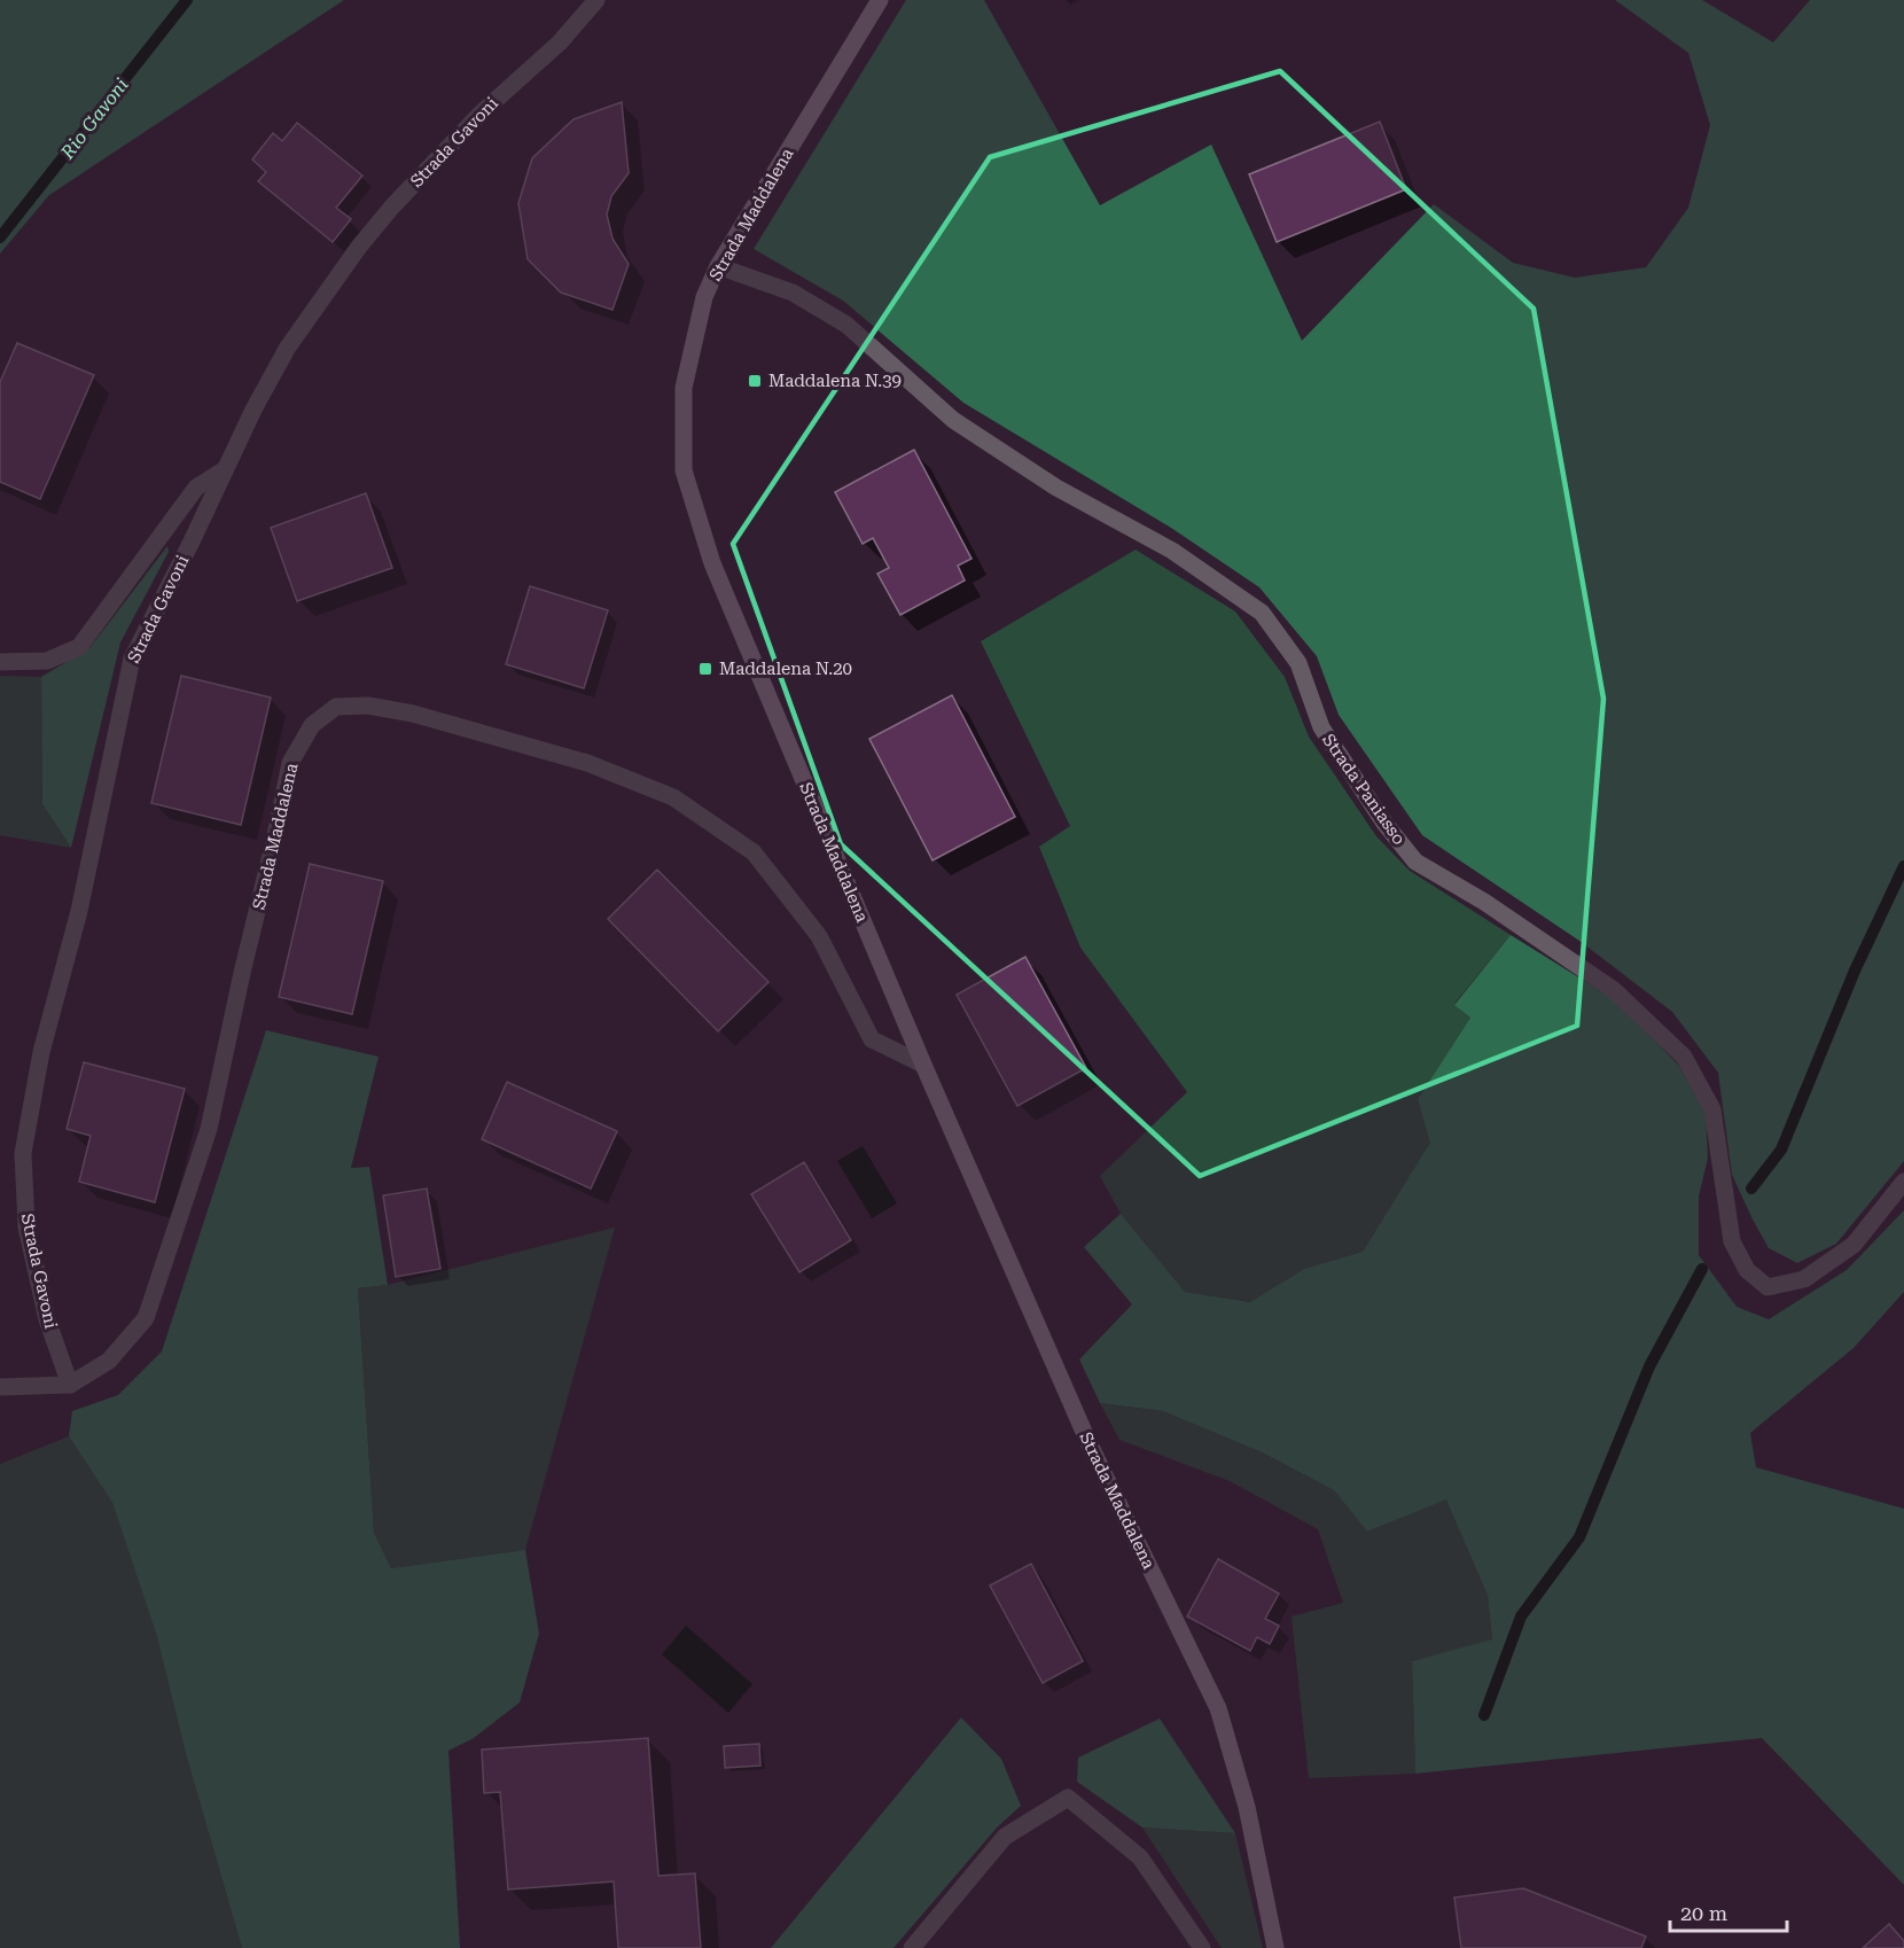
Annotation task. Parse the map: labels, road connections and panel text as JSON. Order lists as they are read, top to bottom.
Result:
{
  "streets": {
    "street": ["Strada Gavoni", "Strada Maddalena", "Strada Paniasso"]
  },
  "crossings": [
    ["Strada Gavoni", "Strada Maddalena"],
    ["Strada Maddalena", "Strada Paniasso"]
  ],
  "water": ["Rio Gavoni"],
  "places": {
    "transit": ["Maddalena N.39", "Maddalena N.20"]
  },
  "scale_bar": "20 m"
}
